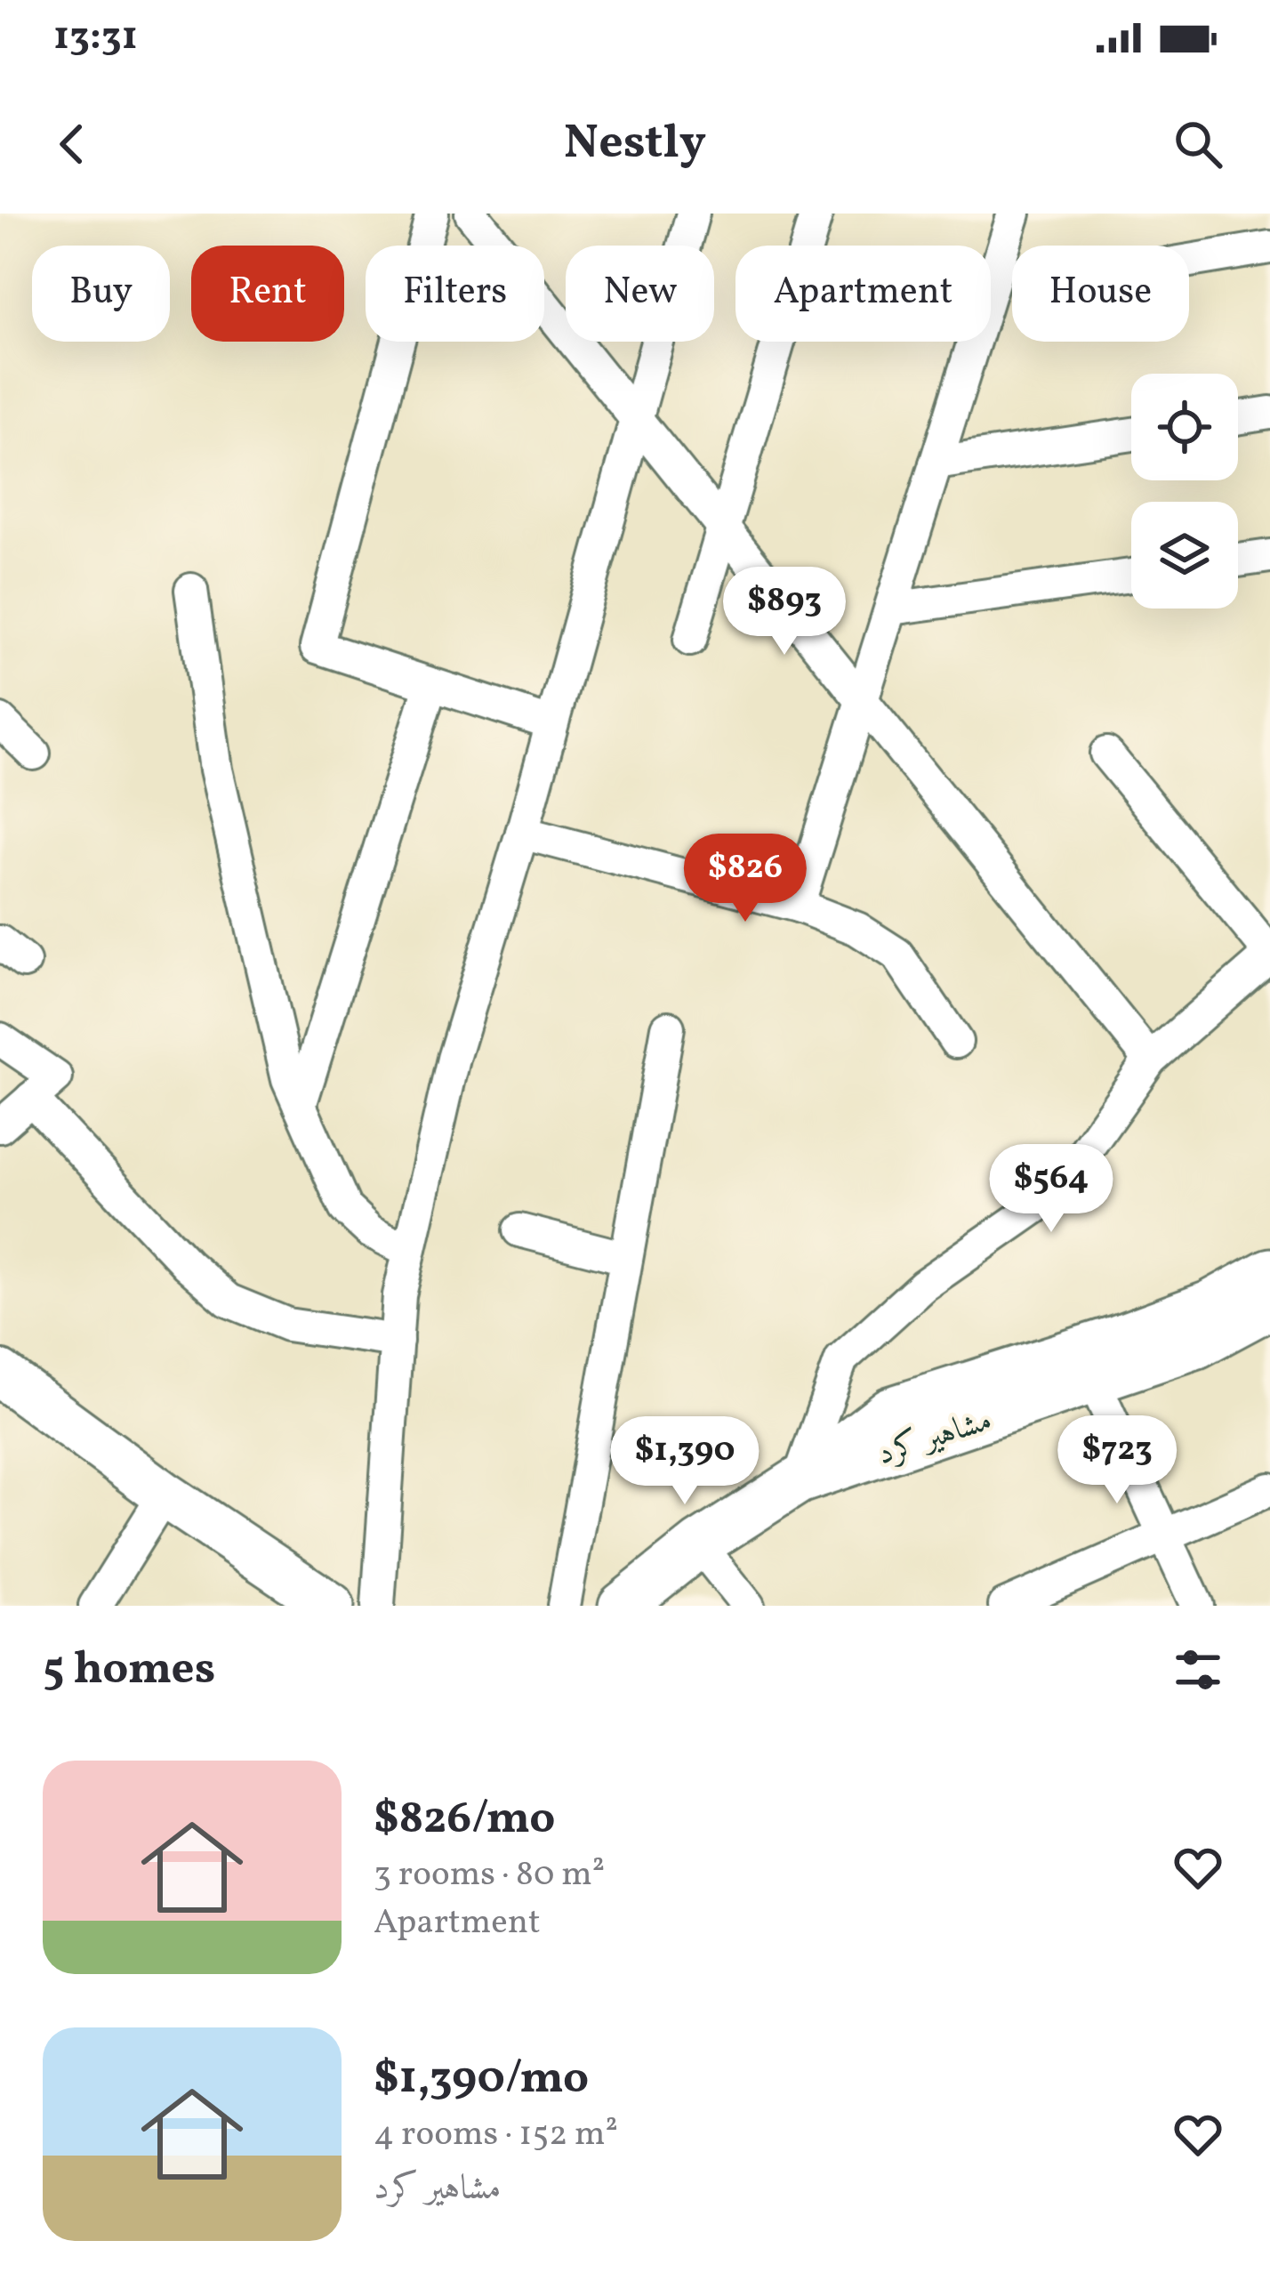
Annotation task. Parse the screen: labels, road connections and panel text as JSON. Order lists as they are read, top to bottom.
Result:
{
  "streets": {
    "street": ["مشاهیر کرد"]
  },
  "page": {
    "status": "13:31",
    "header": "Nestly",
    "chip": [
      "Buy",
      "Rent",
      "Filters",
      "New",
      "Apartment",
      "House"
    ],
    "price": [
      "$893",
      "$826",
      "$564",
      "$723",
      "$1,390"
    ],
    "heading": "5 homes",
    "list": [
      {
        "name": "$826/mo",
        "note": "3 rooms · 80 m² · Apartment"
      },
      {
        "name": "$1,390/mo",
        "note": "4 rooms · 152 m² · مشاهیر کرد"
      }
    ]
  }
}
